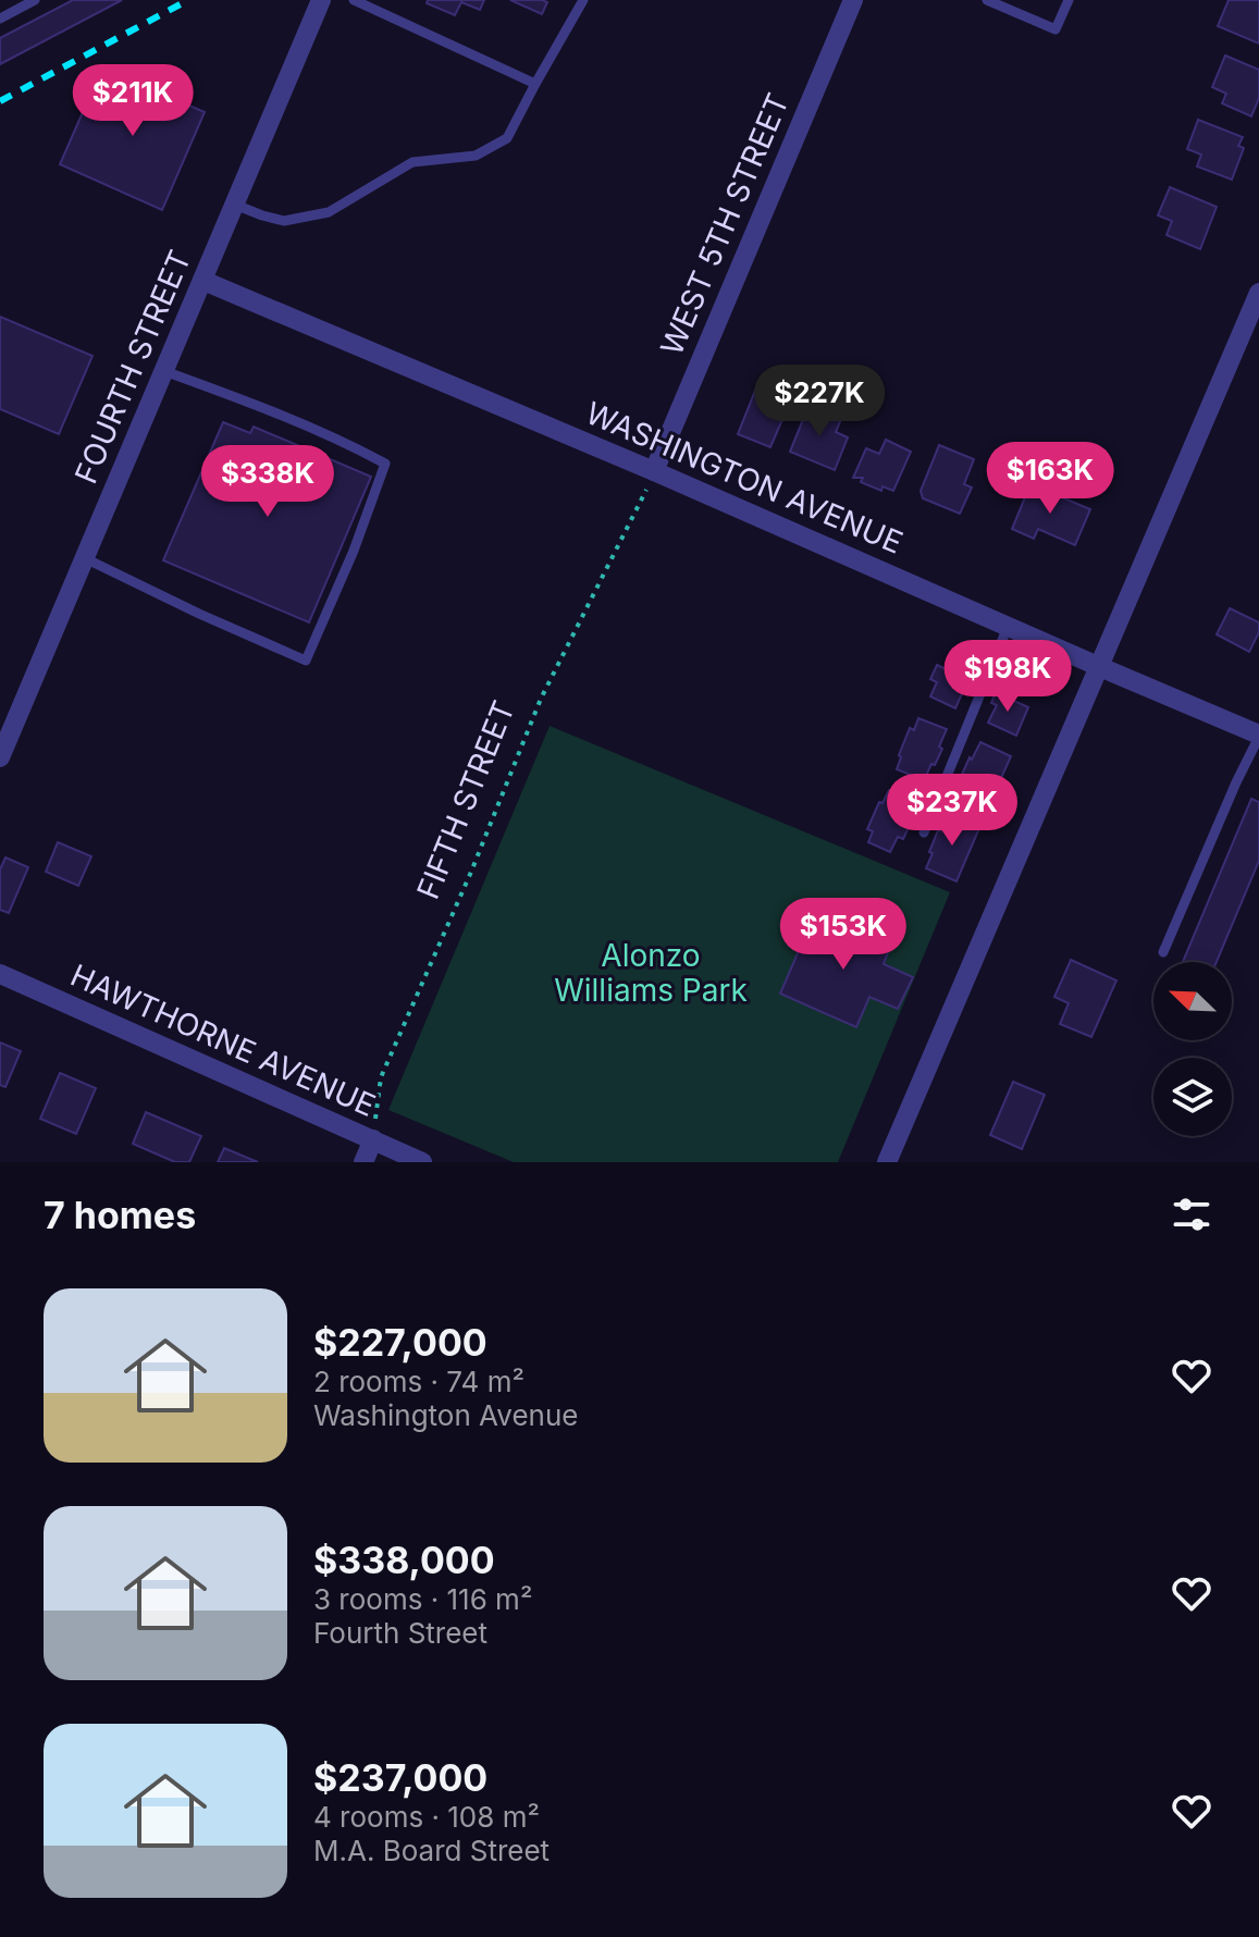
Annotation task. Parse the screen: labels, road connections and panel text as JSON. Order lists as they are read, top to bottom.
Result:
{
  "streets": {
    "street": [
      "WEST 5TH STREET",
      "FOURTH STREET",
      "WASHINGTON AVENUE",
      "HAWTHORNE AVENUE"
    ],
    "path": ["FIFTH STREET"]
  },
  "crossings": [
    ["WEST 5TH STREET", "WASHINGTON AVENUE"],
    ["WEST 5TH STREET", "FIFTH STREET"],
    ["FOURTH STREET", "WASHINGTON AVENUE"],
    ["WASHINGTON AVENUE", "FIFTH STREET"],
    ["FIFTH STREET", "HAWTHORNE AVENUE"]
  ],
  "parks": ["Alonzo Williams Park"],
  "north": "top left",
  "page": {
    "price": [
      "$211K",
      "$227K",
      "$163K",
      "$338K",
      "$198K",
      "$237K",
      "$153K"
    ],
    "heading": "7 homes",
    "list": [
      {
        "name": "$227,000",
        "note": "2 rooms · 74 m² · Washington Avenue"
      },
      {
        "name": "$338,000",
        "note": "3 rooms · 116 m² · Fourth Street"
      },
      {
        "name": "$237,000",
        "note": "4 rooms · 108 m² · M.A. Board Street"
      }
    ]
  }
}
